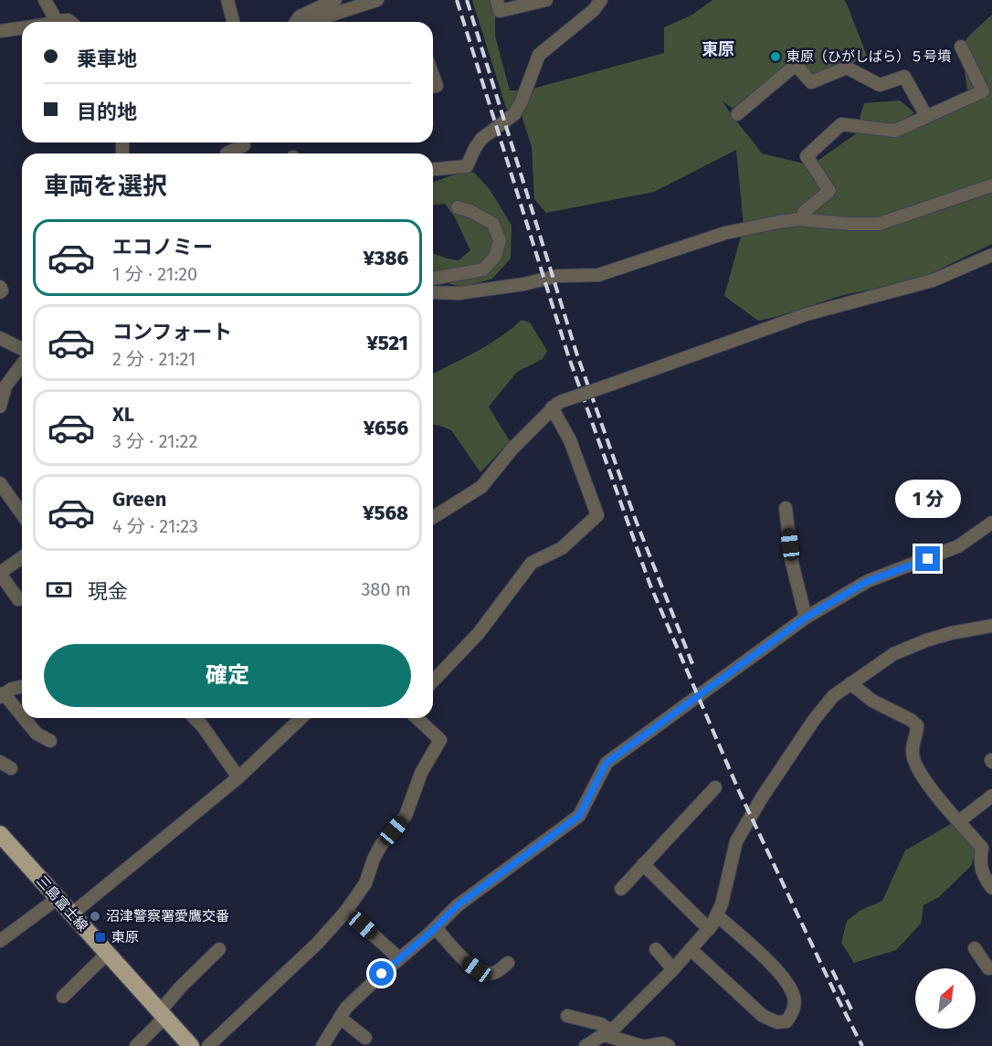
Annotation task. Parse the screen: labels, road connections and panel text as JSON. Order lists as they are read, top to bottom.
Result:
{
  "streets": {
    "main road": ["三島富士線"]
  },
  "districts": ["東原"],
  "places": {
    "other": ["東原（ひがしばら）５号墳", "沼津警察署愛鷹交番"],
    "transit": ["東原"]
  },
  "north": "top right",
  "page": {
    "banner": ["乗車地", "目的地"],
    "heading": "車両を選択",
    "list": [
      {
        "name": "エコノミー",
        "note": "1 分 · 21:20",
        "value": "¥386"
      },
      {
        "name": "コンフォート",
        "note": "2 分 · 21:21",
        "value": "¥521"
      },
      {
        "name": "XL",
        "note": "3 分 · 21:22",
        "value": "¥656"
      },
      {
        "name": "Green",
        "note": "4 分 · 21:23",
        "value": "¥568"
      }
    ],
    "bubble": "1 分",
    "pay": ["現金", "380 m"],
    "buttons": "確定"
  }
}
